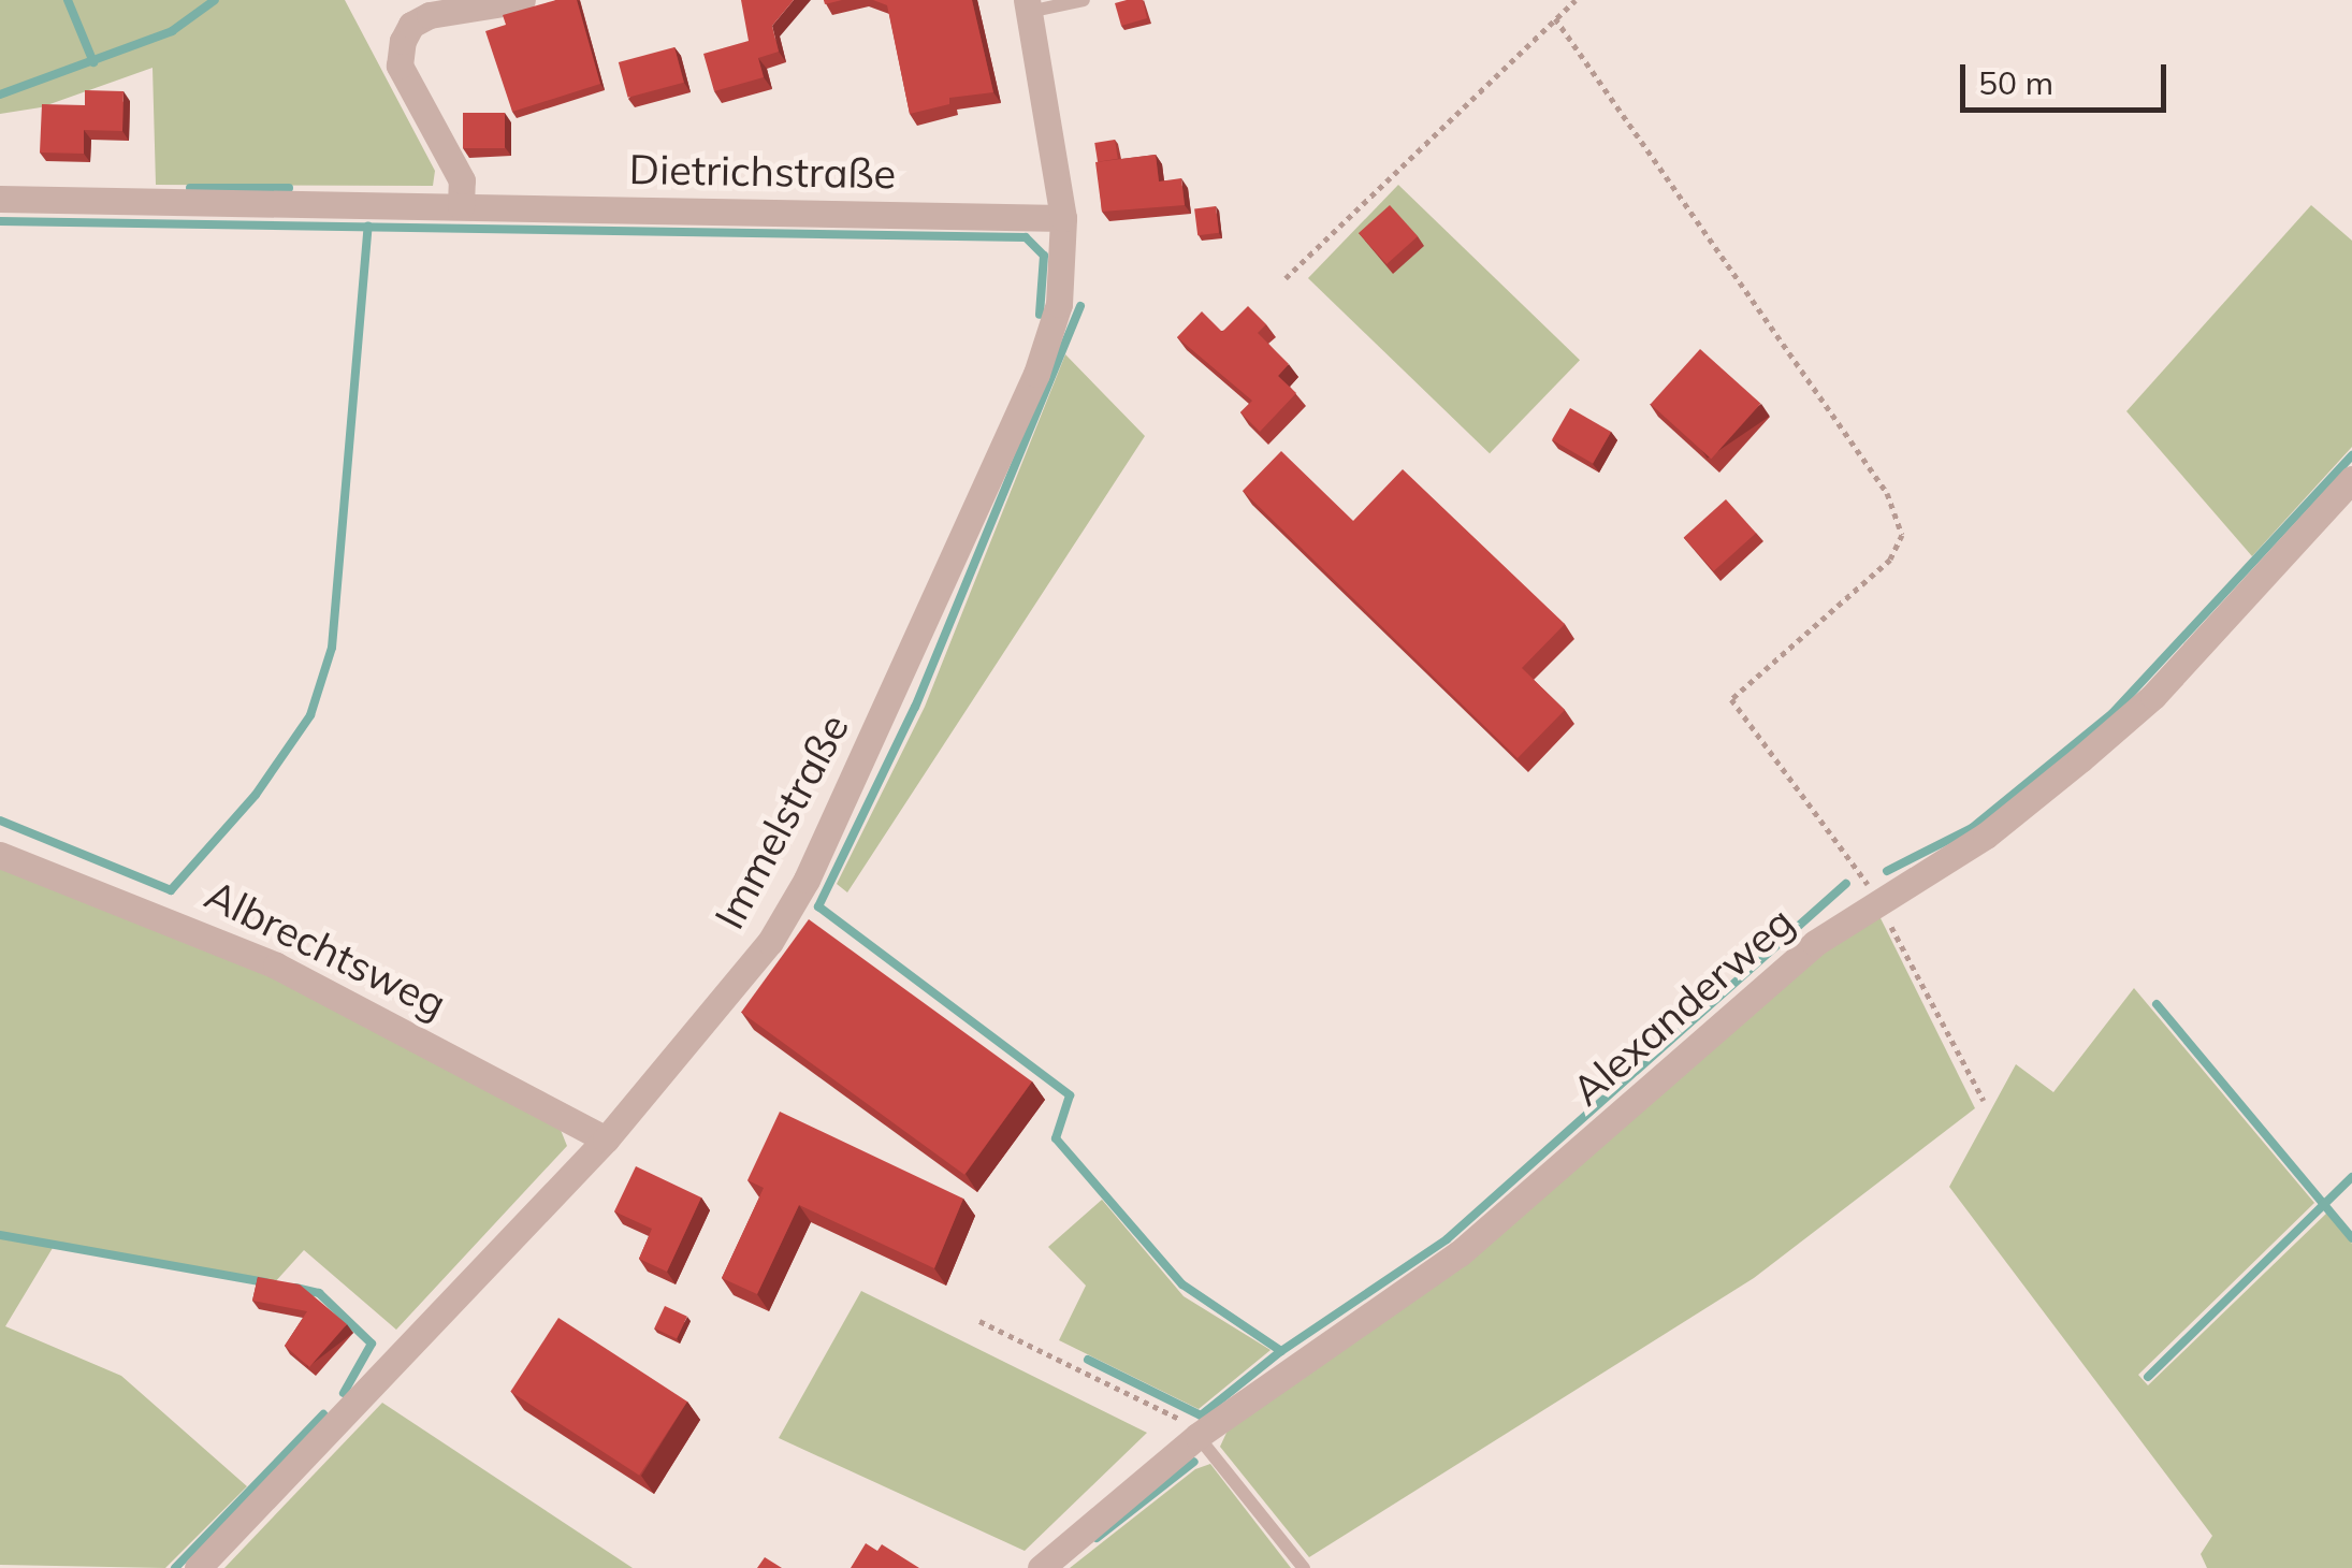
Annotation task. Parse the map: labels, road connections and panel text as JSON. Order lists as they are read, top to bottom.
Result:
{
  "streets": {
    "street": [
      "Dietrichstraße",
      "Immelstraße",
      "Albrechtsweg",
      "Alexanderweg"
    ]
  },
  "crossings": [
    ["Dietrichstraße", "Immelstraße"],
    ["Immelstraße", "Albrechtsweg"]
  ],
  "scale_bar": "50 m"
}
